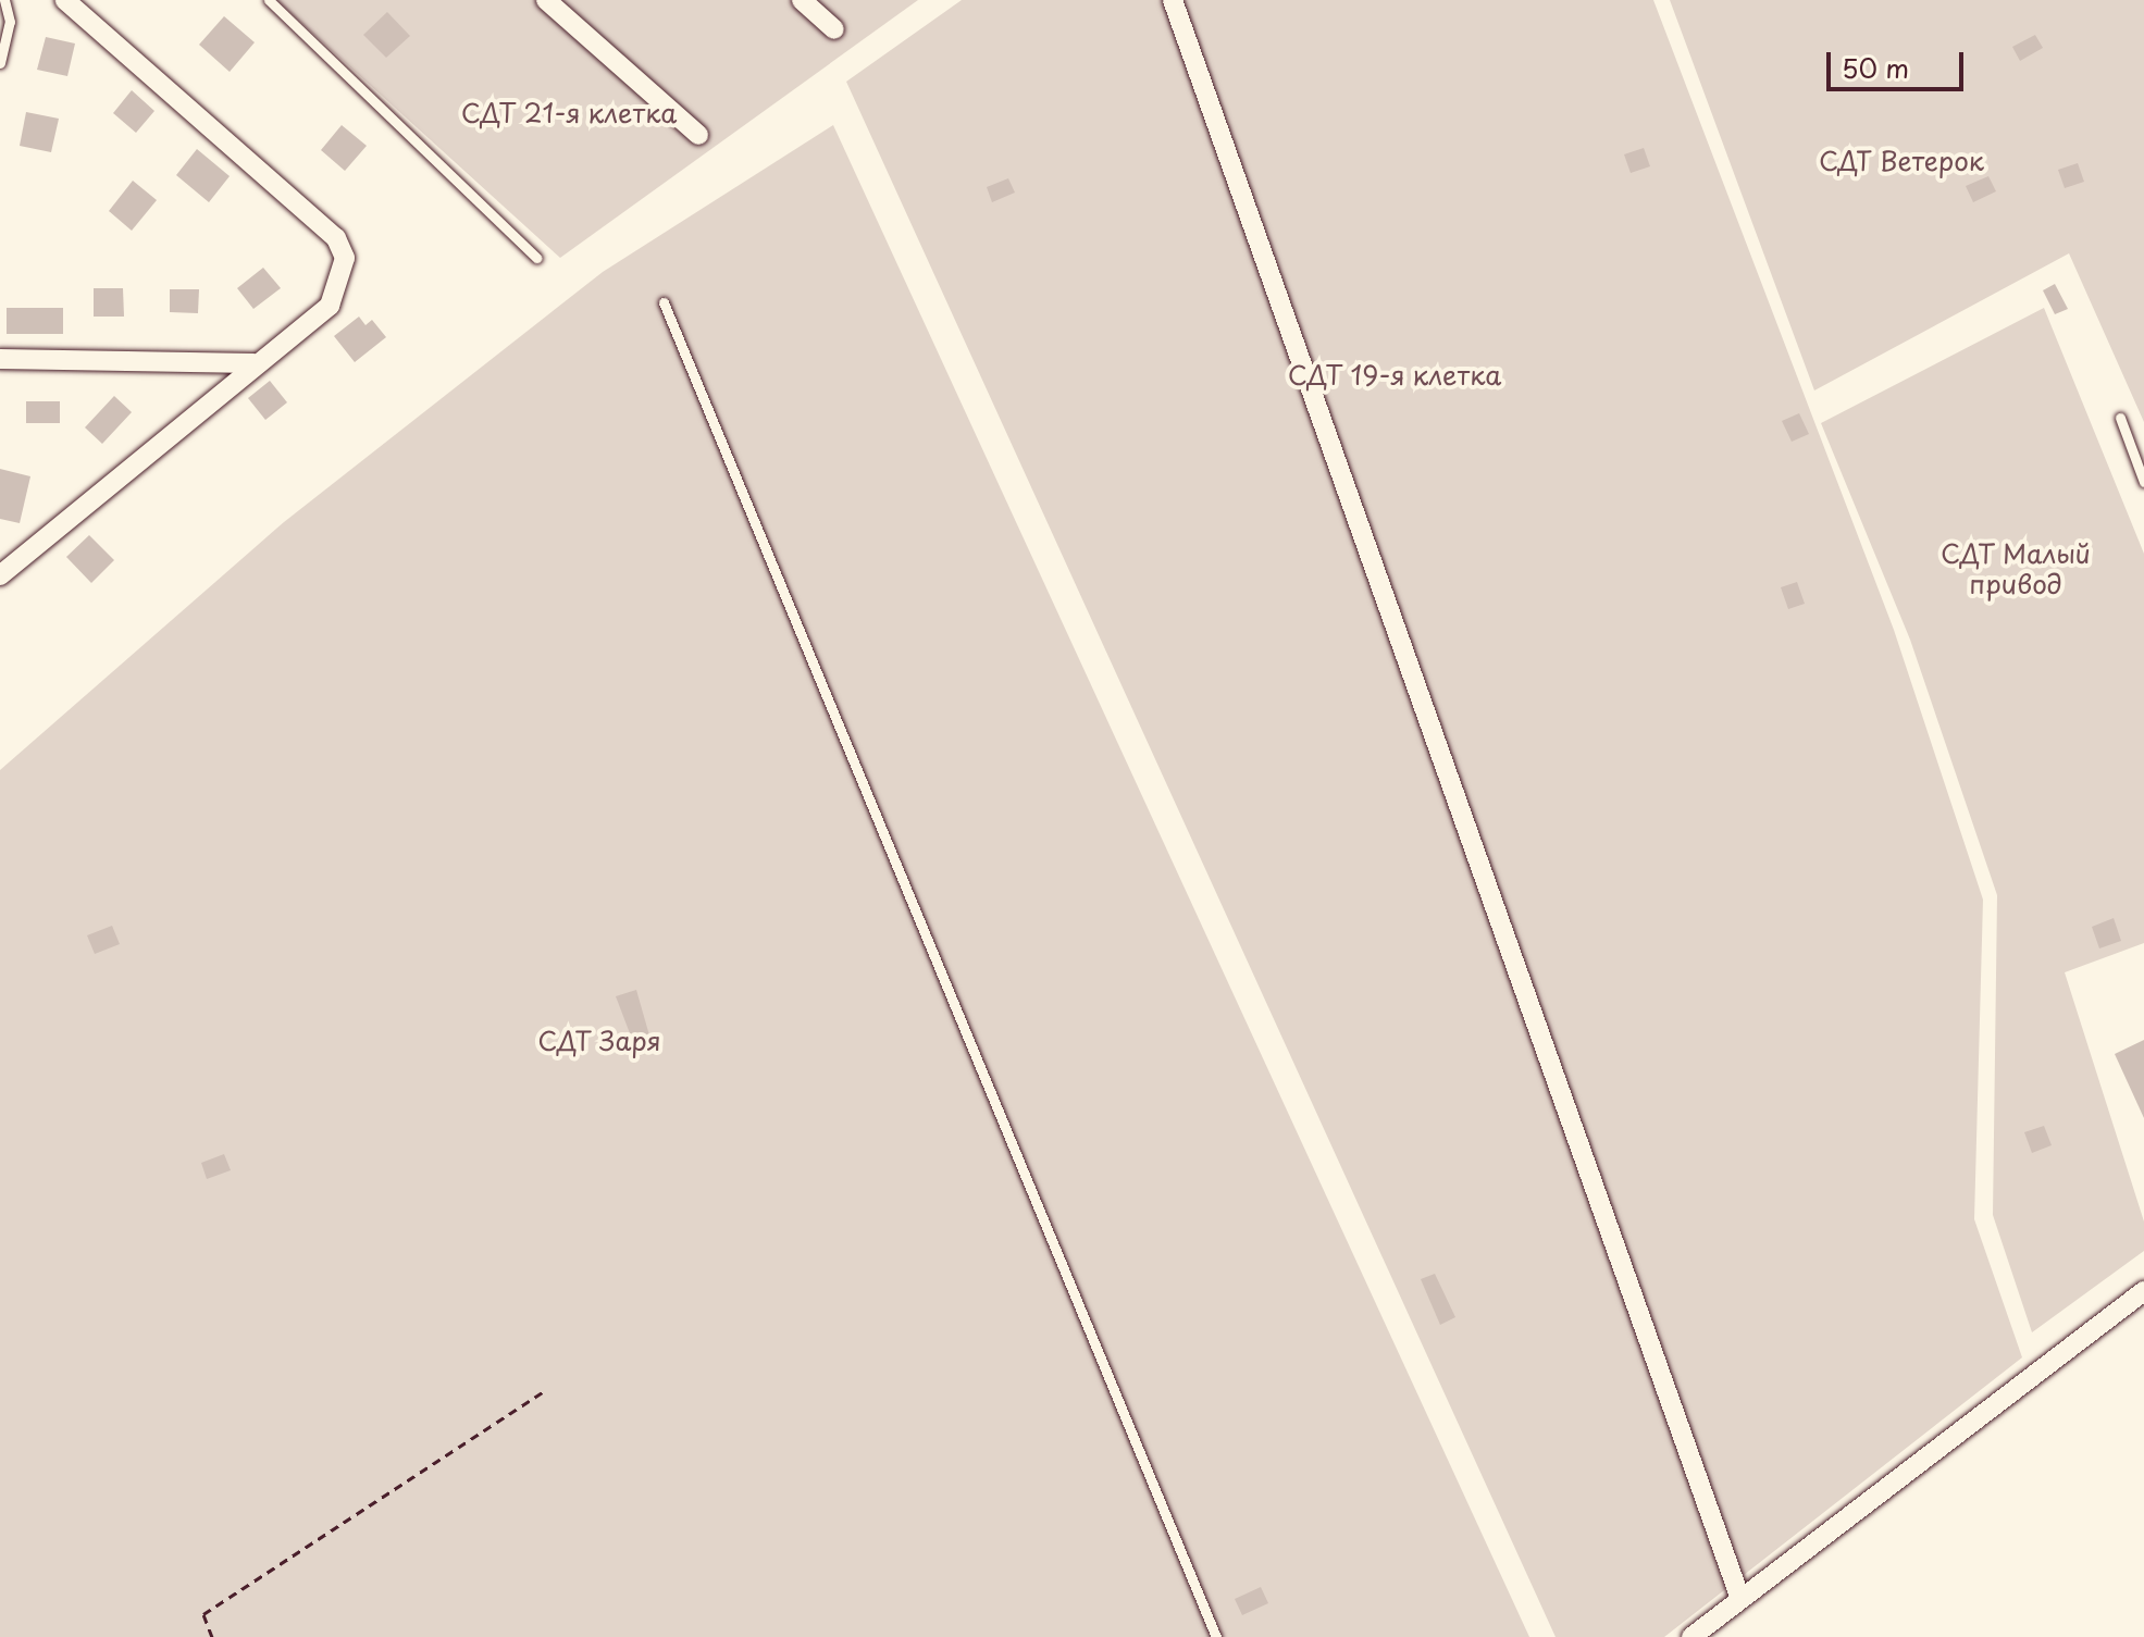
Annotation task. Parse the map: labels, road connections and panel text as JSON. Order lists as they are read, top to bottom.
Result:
{
  "parks": [
    "СДТ 21-я клетка",
    "СДТ Ветерок",
    "СДТ 19-я клетка",
    "СДТ Малый привод",
    "СДТ Заря"
  ],
  "scale_bar": "50 m"
}
